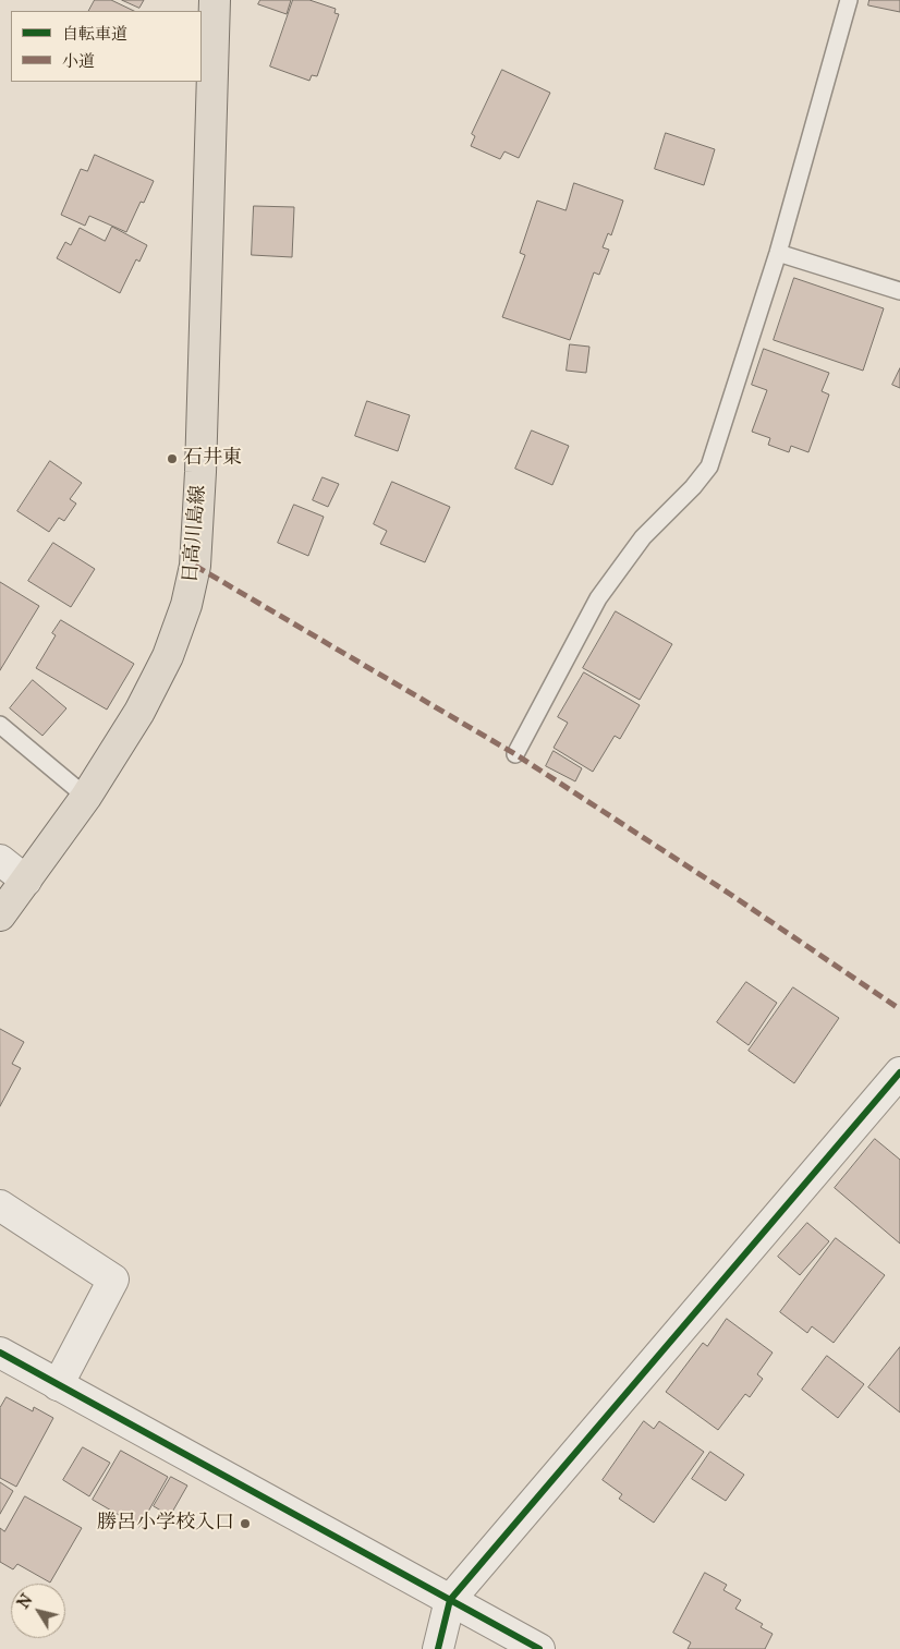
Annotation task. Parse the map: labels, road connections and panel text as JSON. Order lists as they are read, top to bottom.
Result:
{
  "streets": {
    "main road": ["日高川島線"]
  },
  "places": ["石井東", "勝呂小学校入口"],
  "legend": ["自転車道", "小道"],
  "north": "top left"
}
